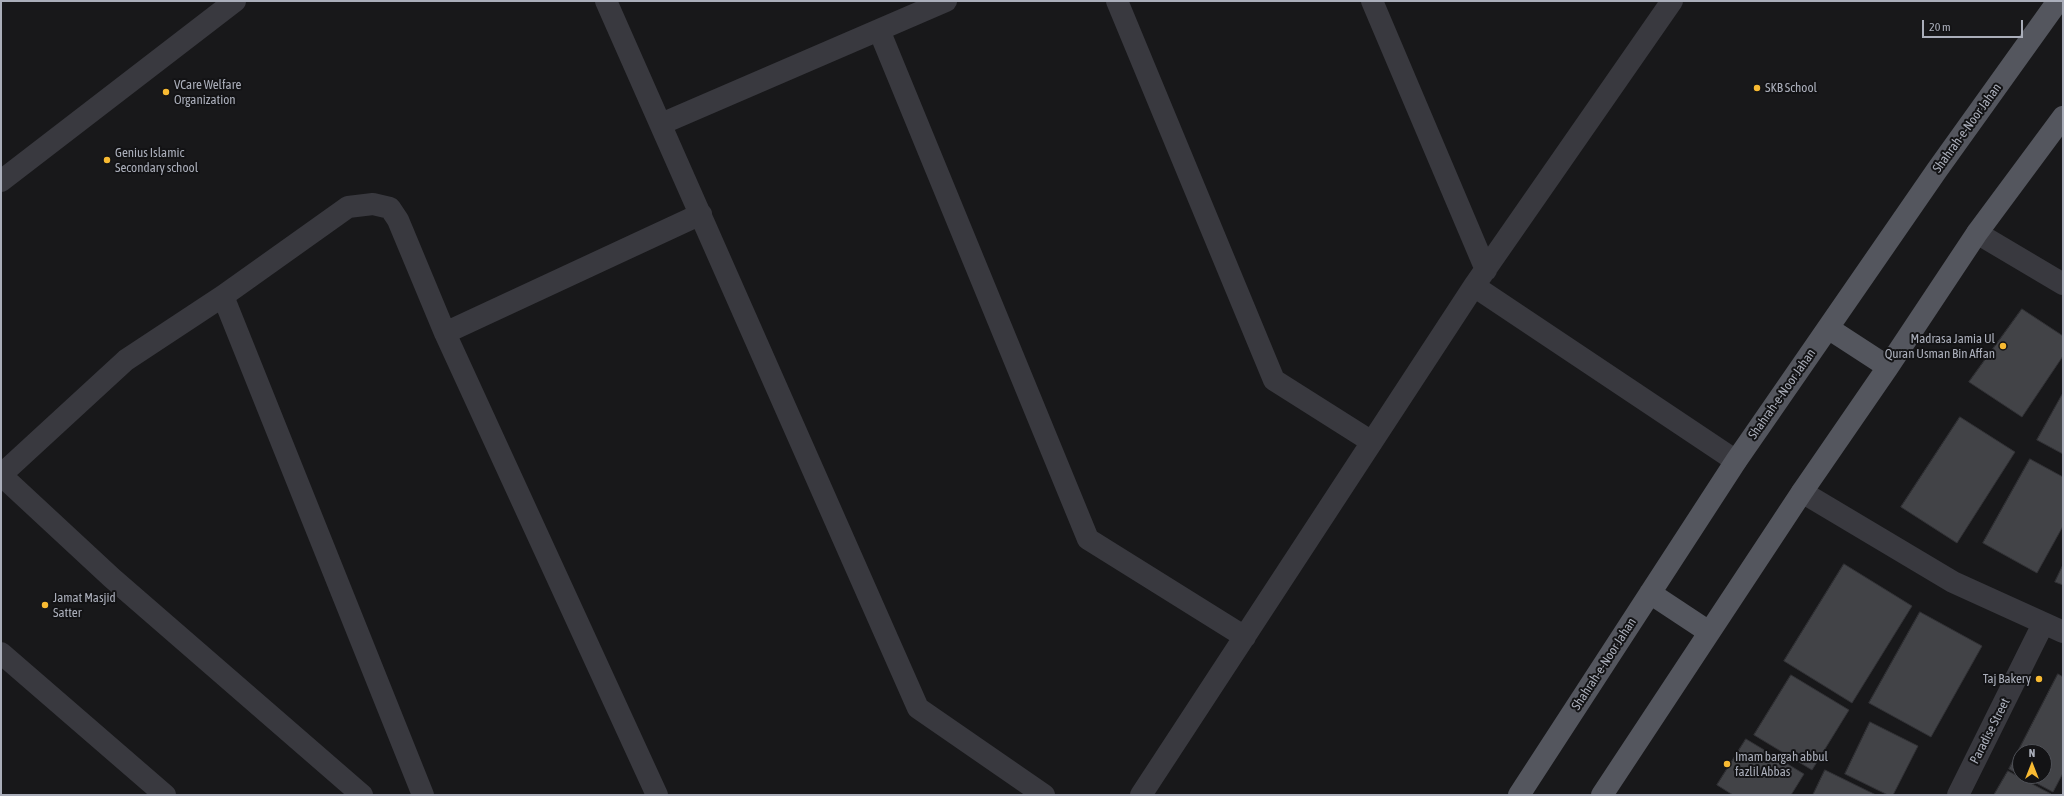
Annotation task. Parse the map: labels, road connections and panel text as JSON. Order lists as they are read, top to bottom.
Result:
{
  "streets": {
    "main road": ["Shahrah-e-Noor Jahan"],
    "street": ["Paradise Street"]
  },
  "places": [
    "SKB School",
    "VCare Welfare Organization",
    "Genius Islamic Secondary school",
    "Madrasa Jamia Ul Quran Usman Bin Affan",
    "Jamat Masjid Satter",
    "Taj Bakery",
    "Imam bargah abbul fazlil Abbas"
  ],
  "scale_bar": "20 m",
  "north": "top"
}
